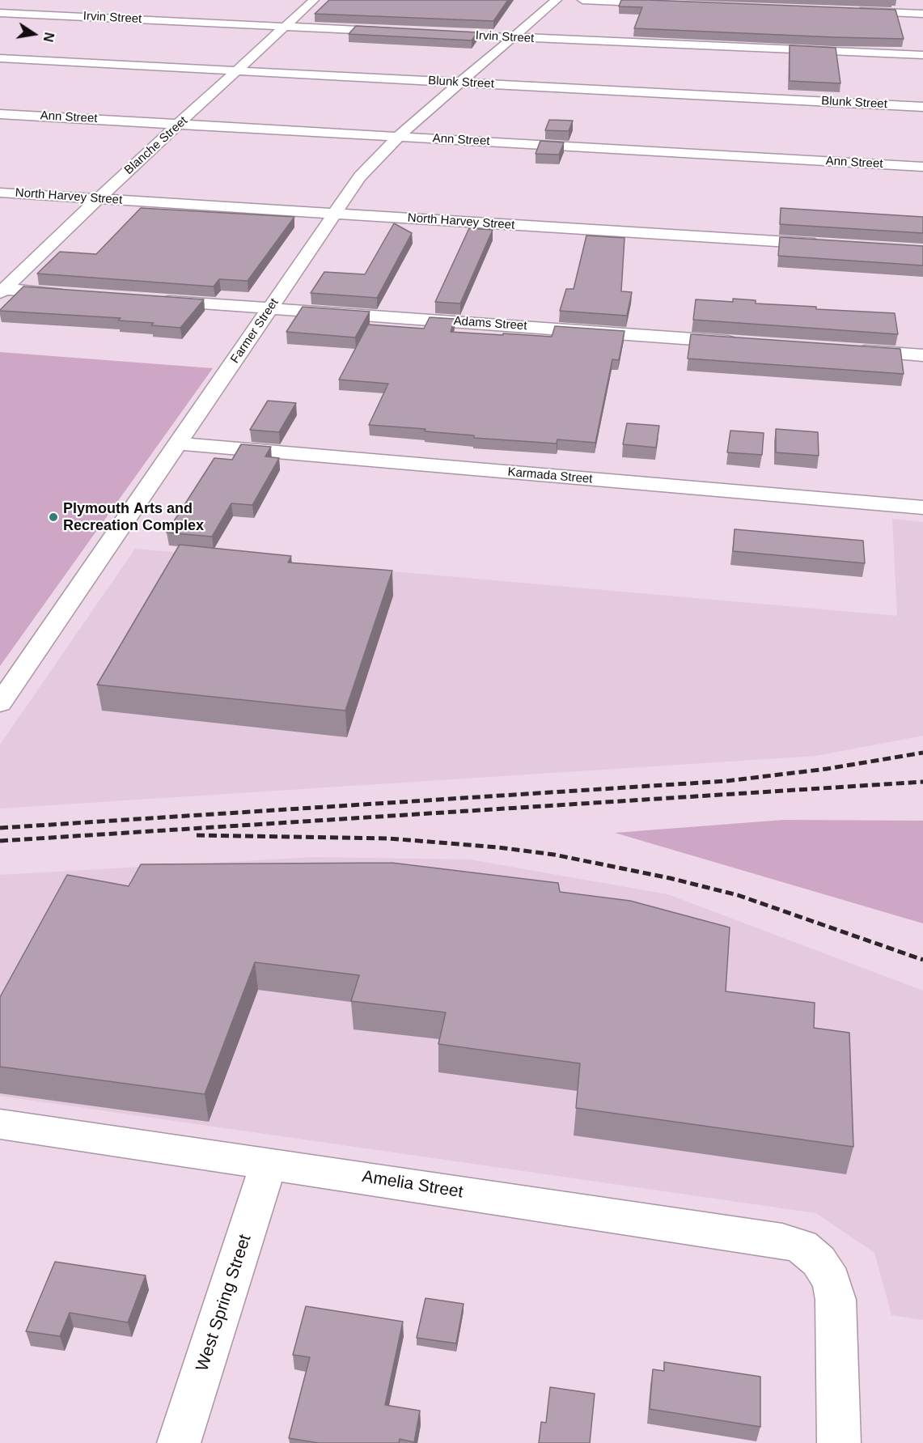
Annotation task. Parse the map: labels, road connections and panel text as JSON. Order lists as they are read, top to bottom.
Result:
{
  "streets": {
    "street": [
      "Irvin Street",
      "Blunk Street",
      "Ann Street",
      "Blanche Street",
      "North Harvey Street",
      "Adams Street",
      "Farmer Street",
      "Karmada Street",
      "Amelia Street",
      "West Spring Street"
    ]
  },
  "crossings": [
    ["Irvin Street", "Blanche Street"],
    ["Irvin Street", "Farmer Street"],
    ["Blunk Street", "Blanche Street"],
    ["Blunk Street", "Farmer Street"],
    ["Ann Street", "Blanche Street"],
    ["Ann Street", "Farmer Street"],
    ["Blanche Street", "North Harvey Street"],
    ["North Harvey Street", "Farmer Street"],
    ["Adams Street", "Farmer Street"],
    ["Farmer Street", "Karmada Street"],
    ["Amelia Street", "West Spring Street"]
  ],
  "places": ["Plymouth Arts and Recreation Complex"],
  "north": "right"
}
